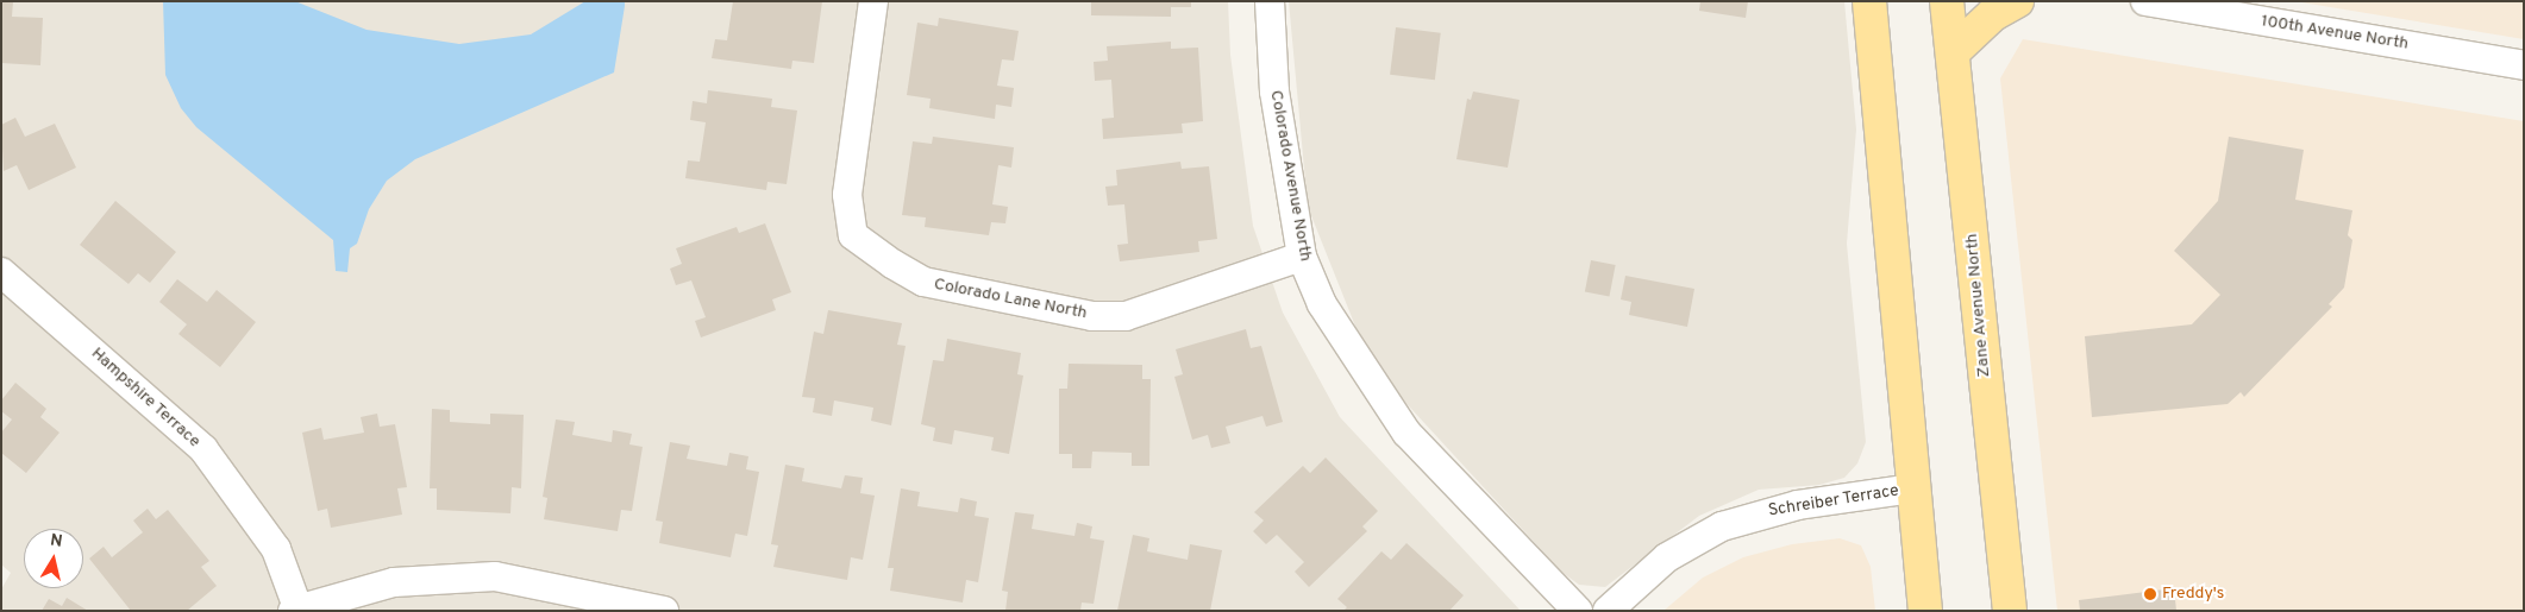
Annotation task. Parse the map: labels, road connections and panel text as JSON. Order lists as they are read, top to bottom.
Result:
{
  "streets": {
    "main road": ["Zane Avenue North"],
    "street": [
      "100th Avenue North",
      "Colorado Avenue North",
      "Colorado Lane North",
      "Hampshire Terrace",
      "Schreiber Terrace"
    ]
  },
  "crossings": [
    ["Colorado Avenue North", "Colorado Lane North"]
  ],
  "places": ["Freddy's"],
  "north": "top"
}
